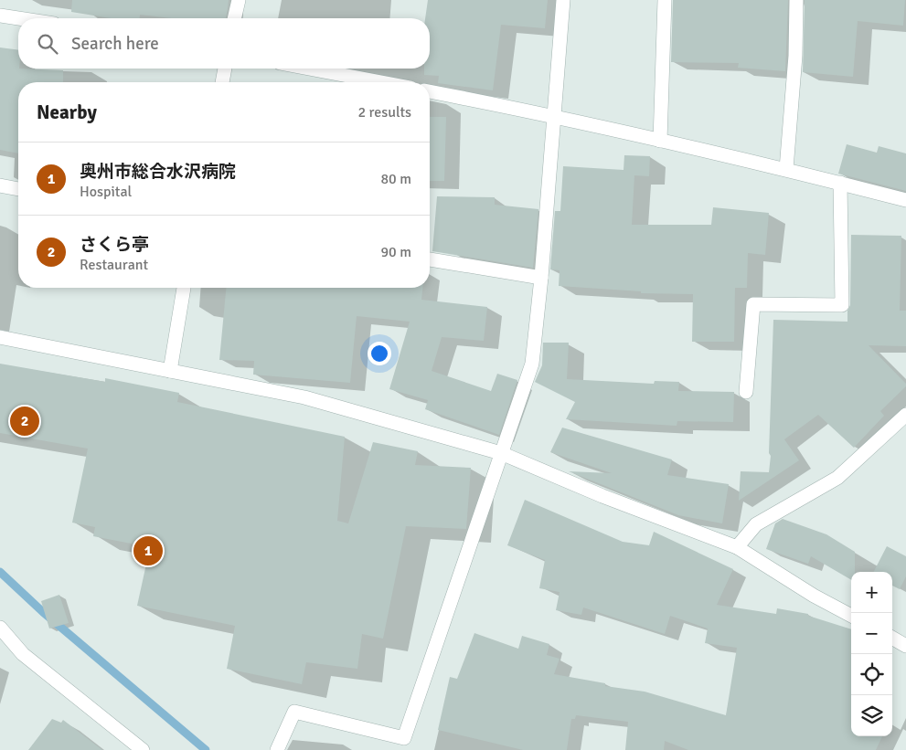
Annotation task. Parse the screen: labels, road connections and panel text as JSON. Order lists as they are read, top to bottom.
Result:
{
  "page": {
    "search": "Search here",
    "heading": ["Nearby", "2 results"],
    "list": [
      {
        "mark": "1",
        "name": "奥州市総合水沢病院",
        "note": "Hospital",
        "value": "80 m"
      },
      {
        "mark": "2",
        "name": "さくら亭",
        "note": "Restaurant",
        "value": "90 m"
      }
    ],
    "pins": ["2", "1"],
    "map_buttons": ["+", "−"]
  }
}
